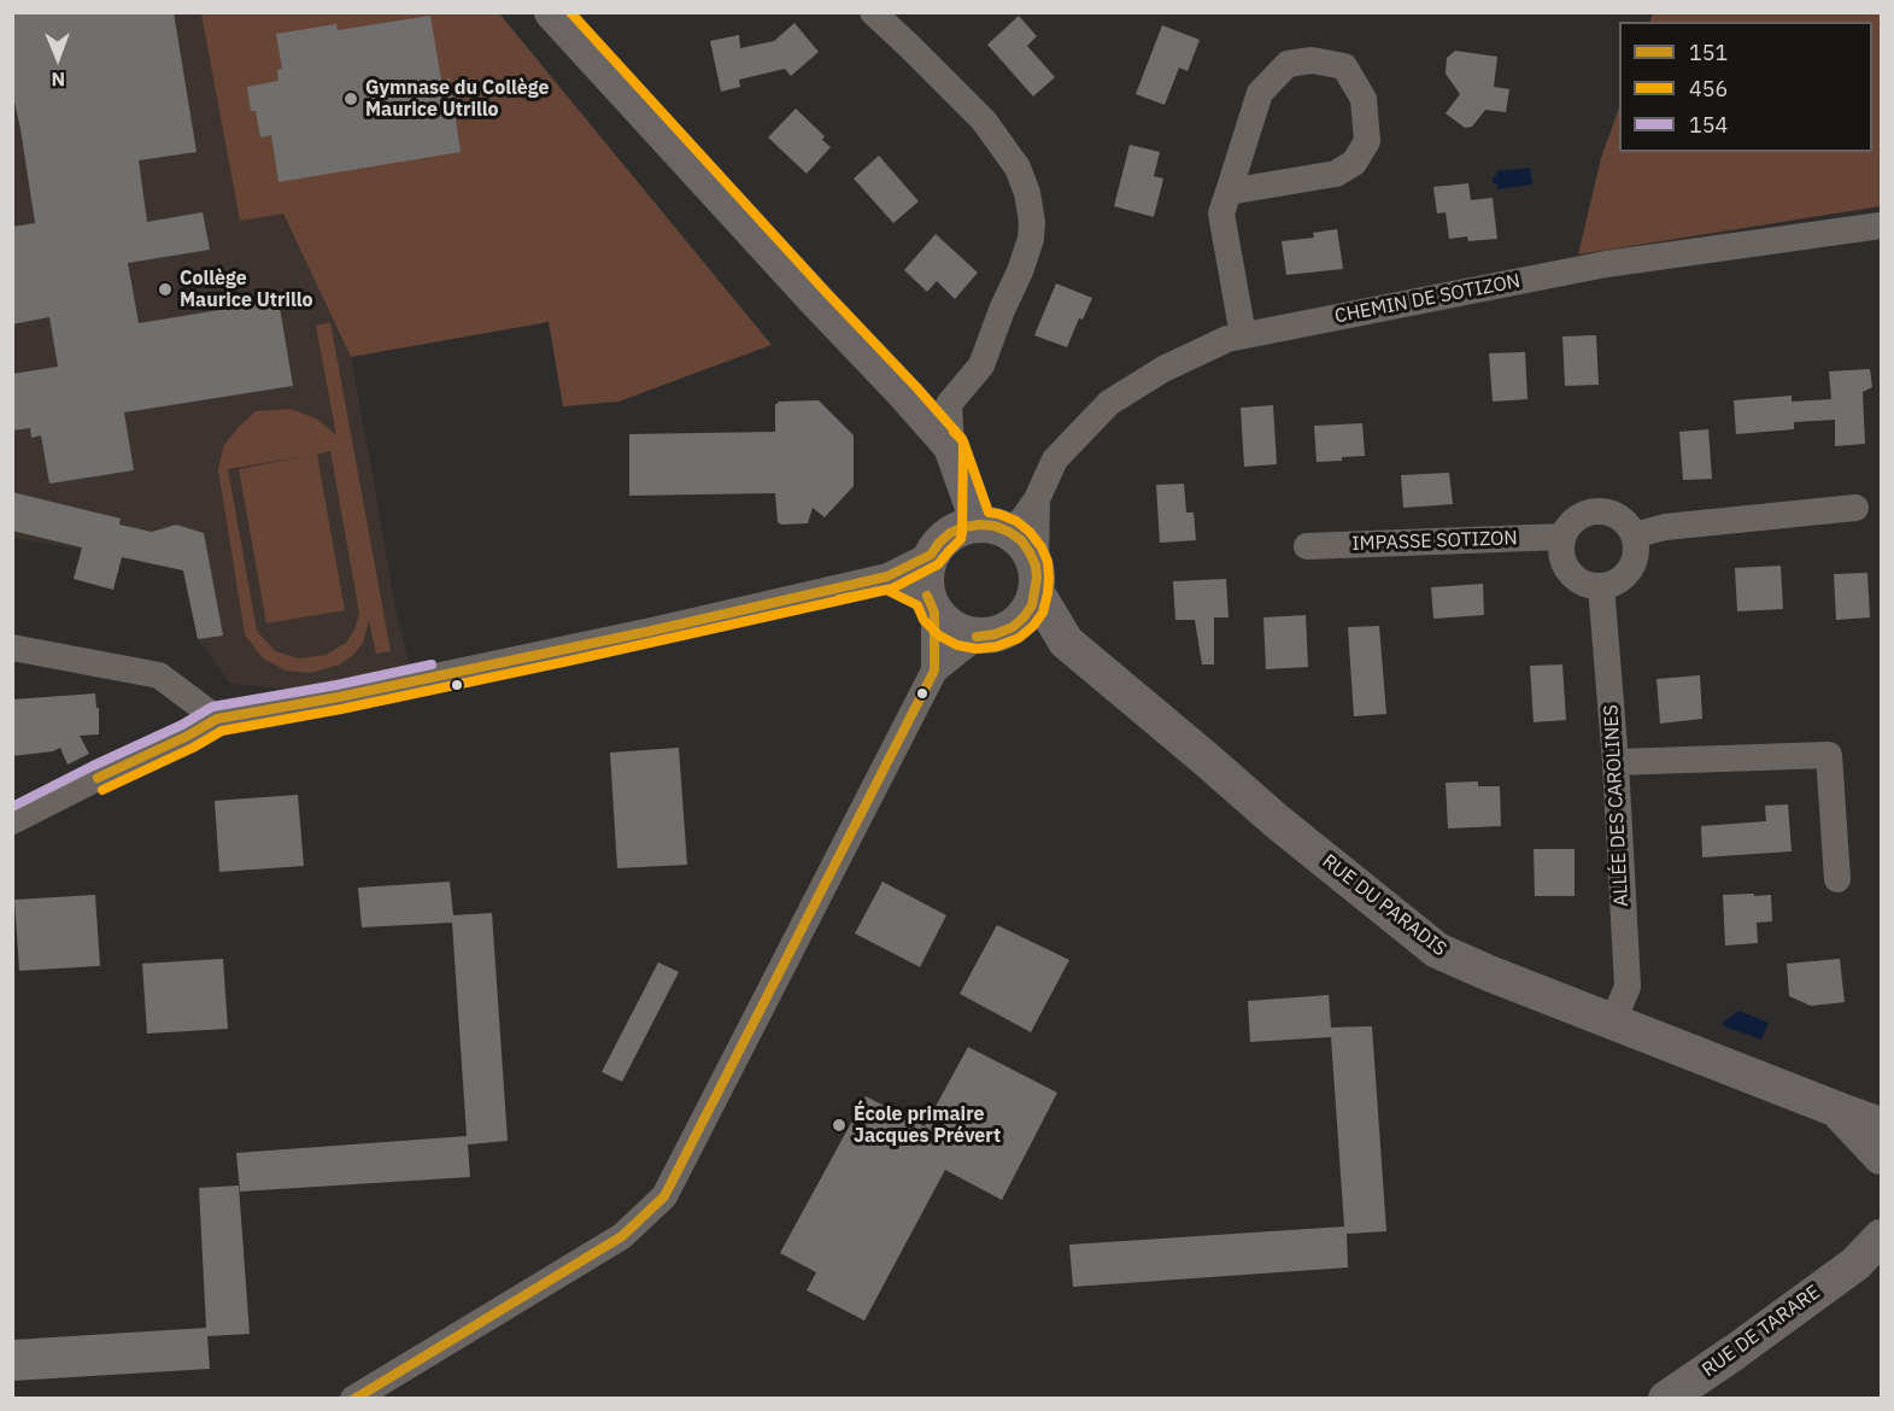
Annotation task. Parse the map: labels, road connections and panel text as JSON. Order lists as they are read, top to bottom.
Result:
{
  "streets": {
    "main road": ["RUE DU PARADIS", "RUE DE TARARE"],
    "street": ["CHEMIN DE SOTIZON", "IMPASSE SOTIZON", "ALLÉE DES CAROLINES"]
  },
  "crossings": [
    ["CHEMIN DE SOTIZON", "RUE DU PARADIS"],
    ["IMPASSE SOTIZON", "ALLÉE DES CAROLINES"],
    ["ALLÉE DES CAROLINES", "RUE DU PARADIS"]
  ],
  "places": ["Gymnase du Collège Maurice Utrillo", "Collège Maurice Utrillo", "École primaire Jacques Prévert"],
  "lines": ["transit line 456", "transit line 151", "transit line 154"],
  "legend": ["151", "456", "154"],
  "north": "bottom"
}
